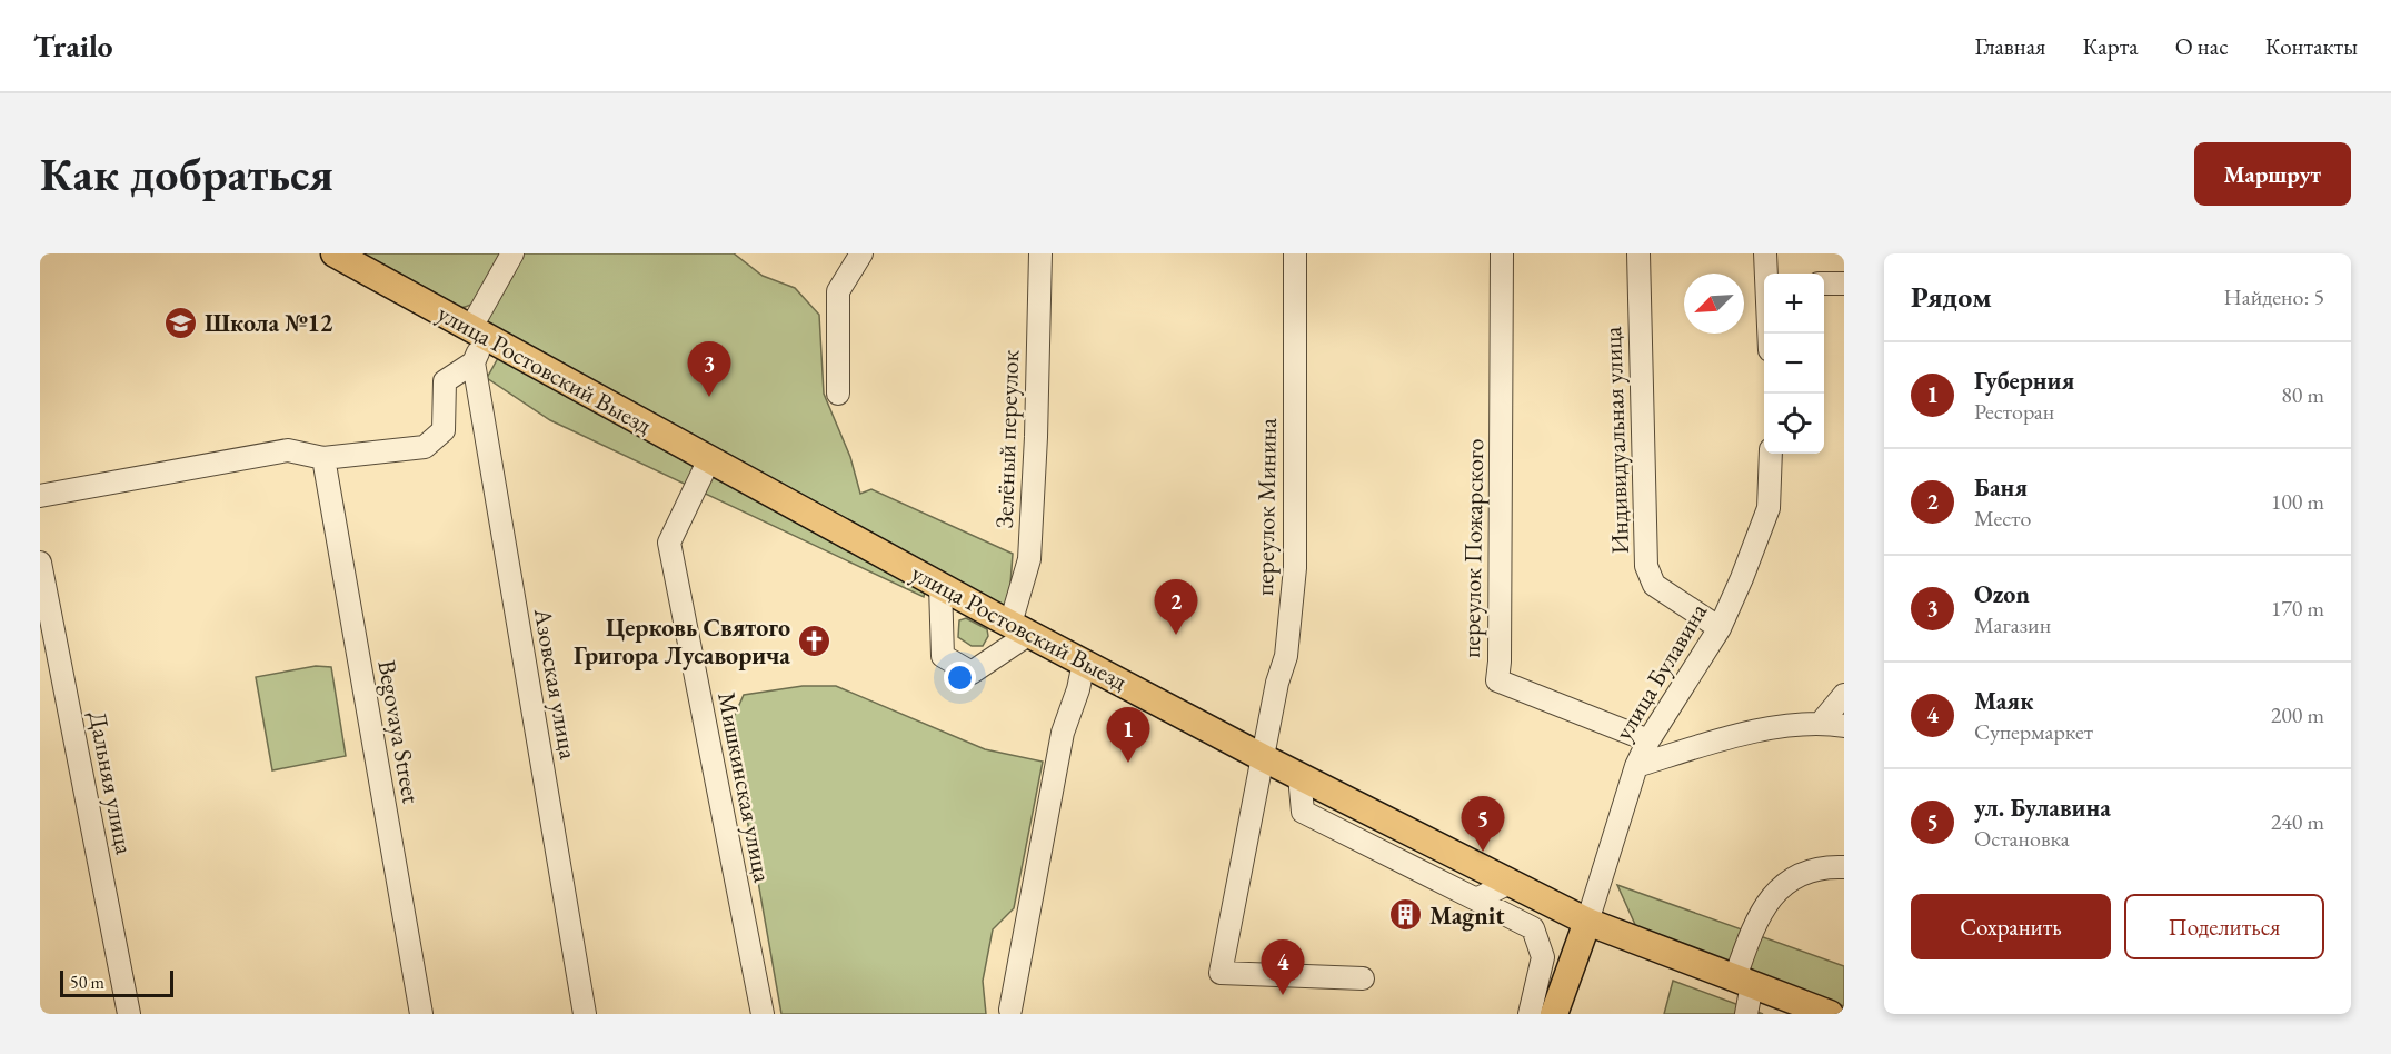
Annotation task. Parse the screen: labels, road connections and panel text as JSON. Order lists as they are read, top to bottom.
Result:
{
  "streets": {
    "main road": ["улица Ростовский Выезд"],
    "street": [
      "Зелёный переулок",
      "Индивидуальная улица",
      "переулок Минина",
      "переулок Пожарского",
      "улица Булавина",
      "Азовская улица",
      "Begovaya Street",
      "Дальняя улица",
      "Мишкинская улица"
    ]
  },
  "crossings": [
    ["улица Ростовский Выезд", "Зелёный переулок"],
    ["улица Ростовский Выезд", "переулок Минина"],
    ["улица Ростовский Выезд", "улица Булавина"],
    ["улица Ростовский Выезд", "Мишкинская улица"],
    ["Индивидуальная улица", "улица Булавина"],
    ["переулок Пожарского", "улица Булавина"]
  ],
  "places": {
    "school or university": ["Школа №12"],
    "church": ["Церковь Святого Григора Лусаворича"],
    "building": ["Magnit"]
  },
  "scale_bar": "50 m",
  "north": "bottom left",
  "page": {
    "header": "Trailo",
    "nav": [
      "Главная",
      "Карта",
      "О нас",
      "Контакты"
    ],
    "buttons": [
      "Маршрут",
      ["Сохранить", "Поделиться"]
    ],
    "title": "Как добраться",
    "heading": ["Рядом", "Найдено: 5"],
    "map_buttons": ["+", "−"],
    "list": [
      {
        "mark": "1",
        "name": "Губерния",
        "note": "Ресторан",
        "value": "80 m"
      },
      {
        "mark": "2",
        "name": "Баня",
        "note": "Место",
        "value": "100 m"
      },
      {
        "mark": "3",
        "name": "Ozon",
        "note": "Магазин",
        "value": "170 m"
      },
      {
        "mark": "4",
        "name": "Маяк",
        "note": "Супермаркет",
        "value": "200 m"
      },
      {
        "mark": "5",
        "name": "ул. Булавина",
        "note": "Остановка",
        "value": "240 m"
      }
    ],
    "pins": [
      "3",
      "2",
      "1",
      "5",
      "4"
    ],
    "scale": "50 m"
  }
}
